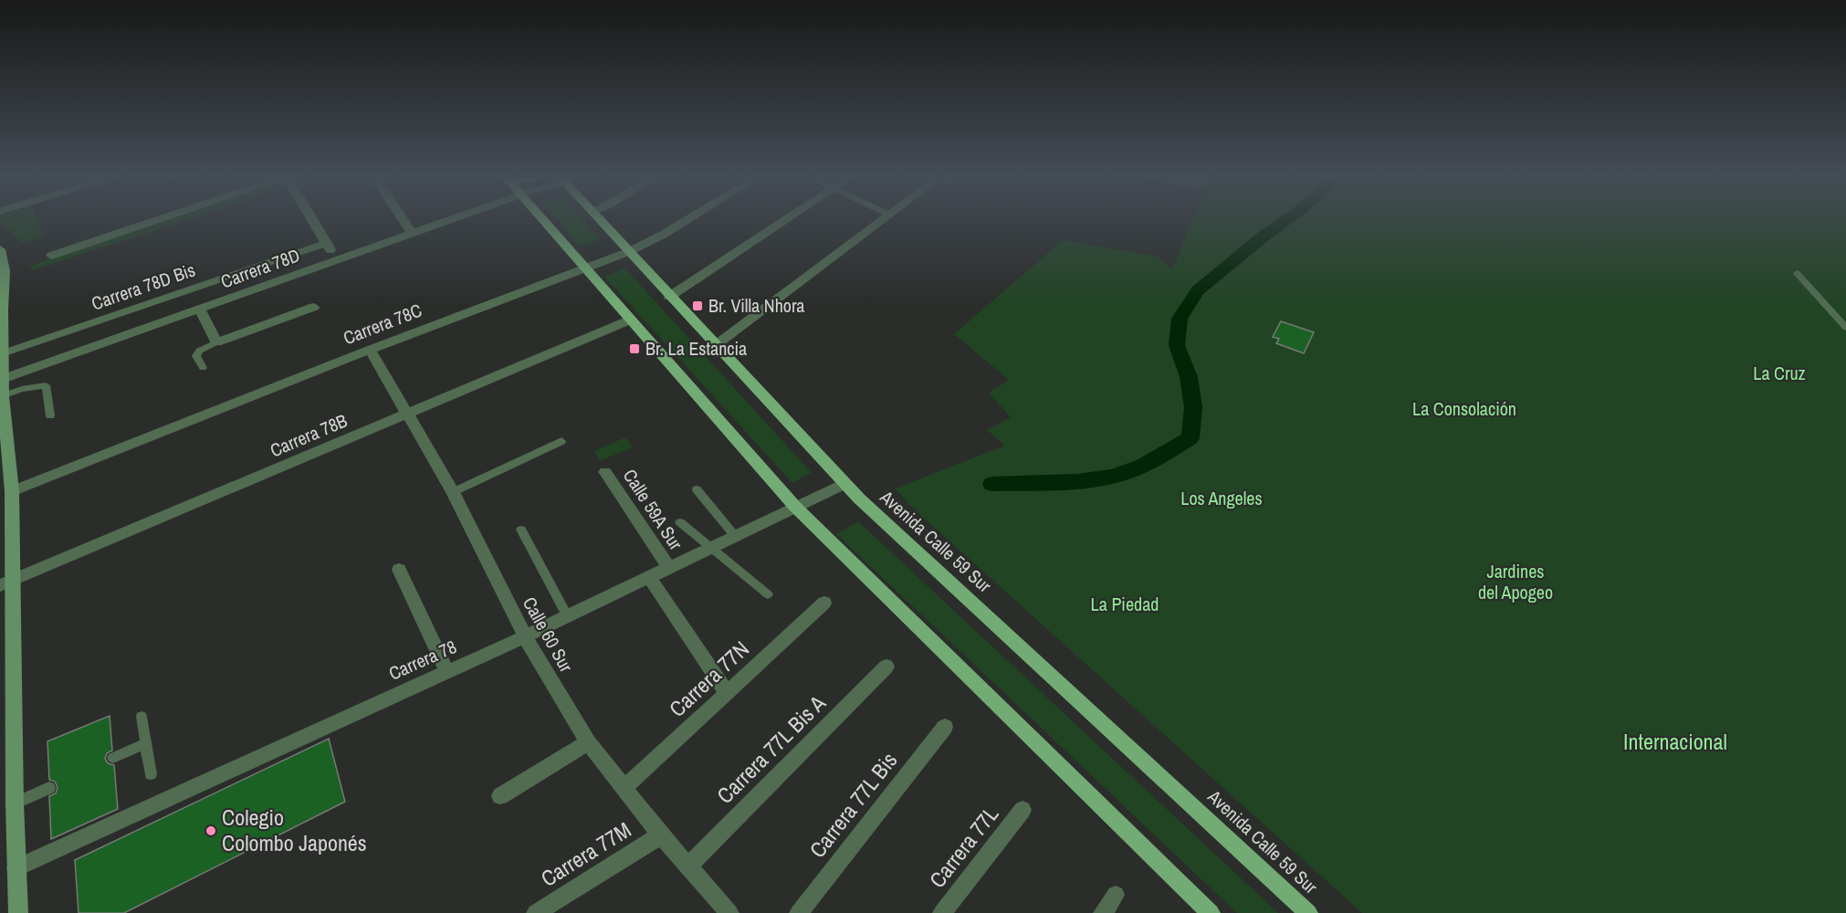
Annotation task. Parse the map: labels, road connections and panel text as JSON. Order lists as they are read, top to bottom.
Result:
{
  "streets": {
    "main road": ["Avenida Calle 59 Sur"],
    "street": [
      "Carrera 78D",
      "Carrera 78D Bis",
      "Carrera 78C",
      "Carrera 78B",
      "Calle 59A Sur",
      "Calle 60 Sur",
      "Carrera 78",
      "Carrera 77N",
      "Carrera 77L Bis A",
      "Carrera 77L Bis",
      "Carrera 77L",
      "Carrera 77M"
    ]
  },
  "crossings": [
    ["Carrera 78C", "Avenida Calle 59 Sur"],
    ["Carrera 78C", "Calle 60 Sur"],
    ["Carrera 78B", "Calle 60 Sur"],
    ["Calle 59A Sur", "Carrera 78"],
    ["Avenida Calle 59 Sur", "Carrera 78"],
    ["Calle 60 Sur", "Carrera 78"],
    ["Calle 60 Sur", "Carrera 77N"],
    ["Calle 60 Sur", "Carrera 77L Bis A"],
    ["Calle 60 Sur", "Carrera 77M"]
  ],
  "parks": [
    "La Cruz",
    "La Consolación",
    "Los Angeles",
    "Jardines del Apogeo",
    "La Piedad",
    "Internacional"
  ],
  "places": {
    "transit": ["Br. Villa Nhora", "Br. La Estancia"],
    "other": ["Colegio Colombo Japonés"]
  }
}
